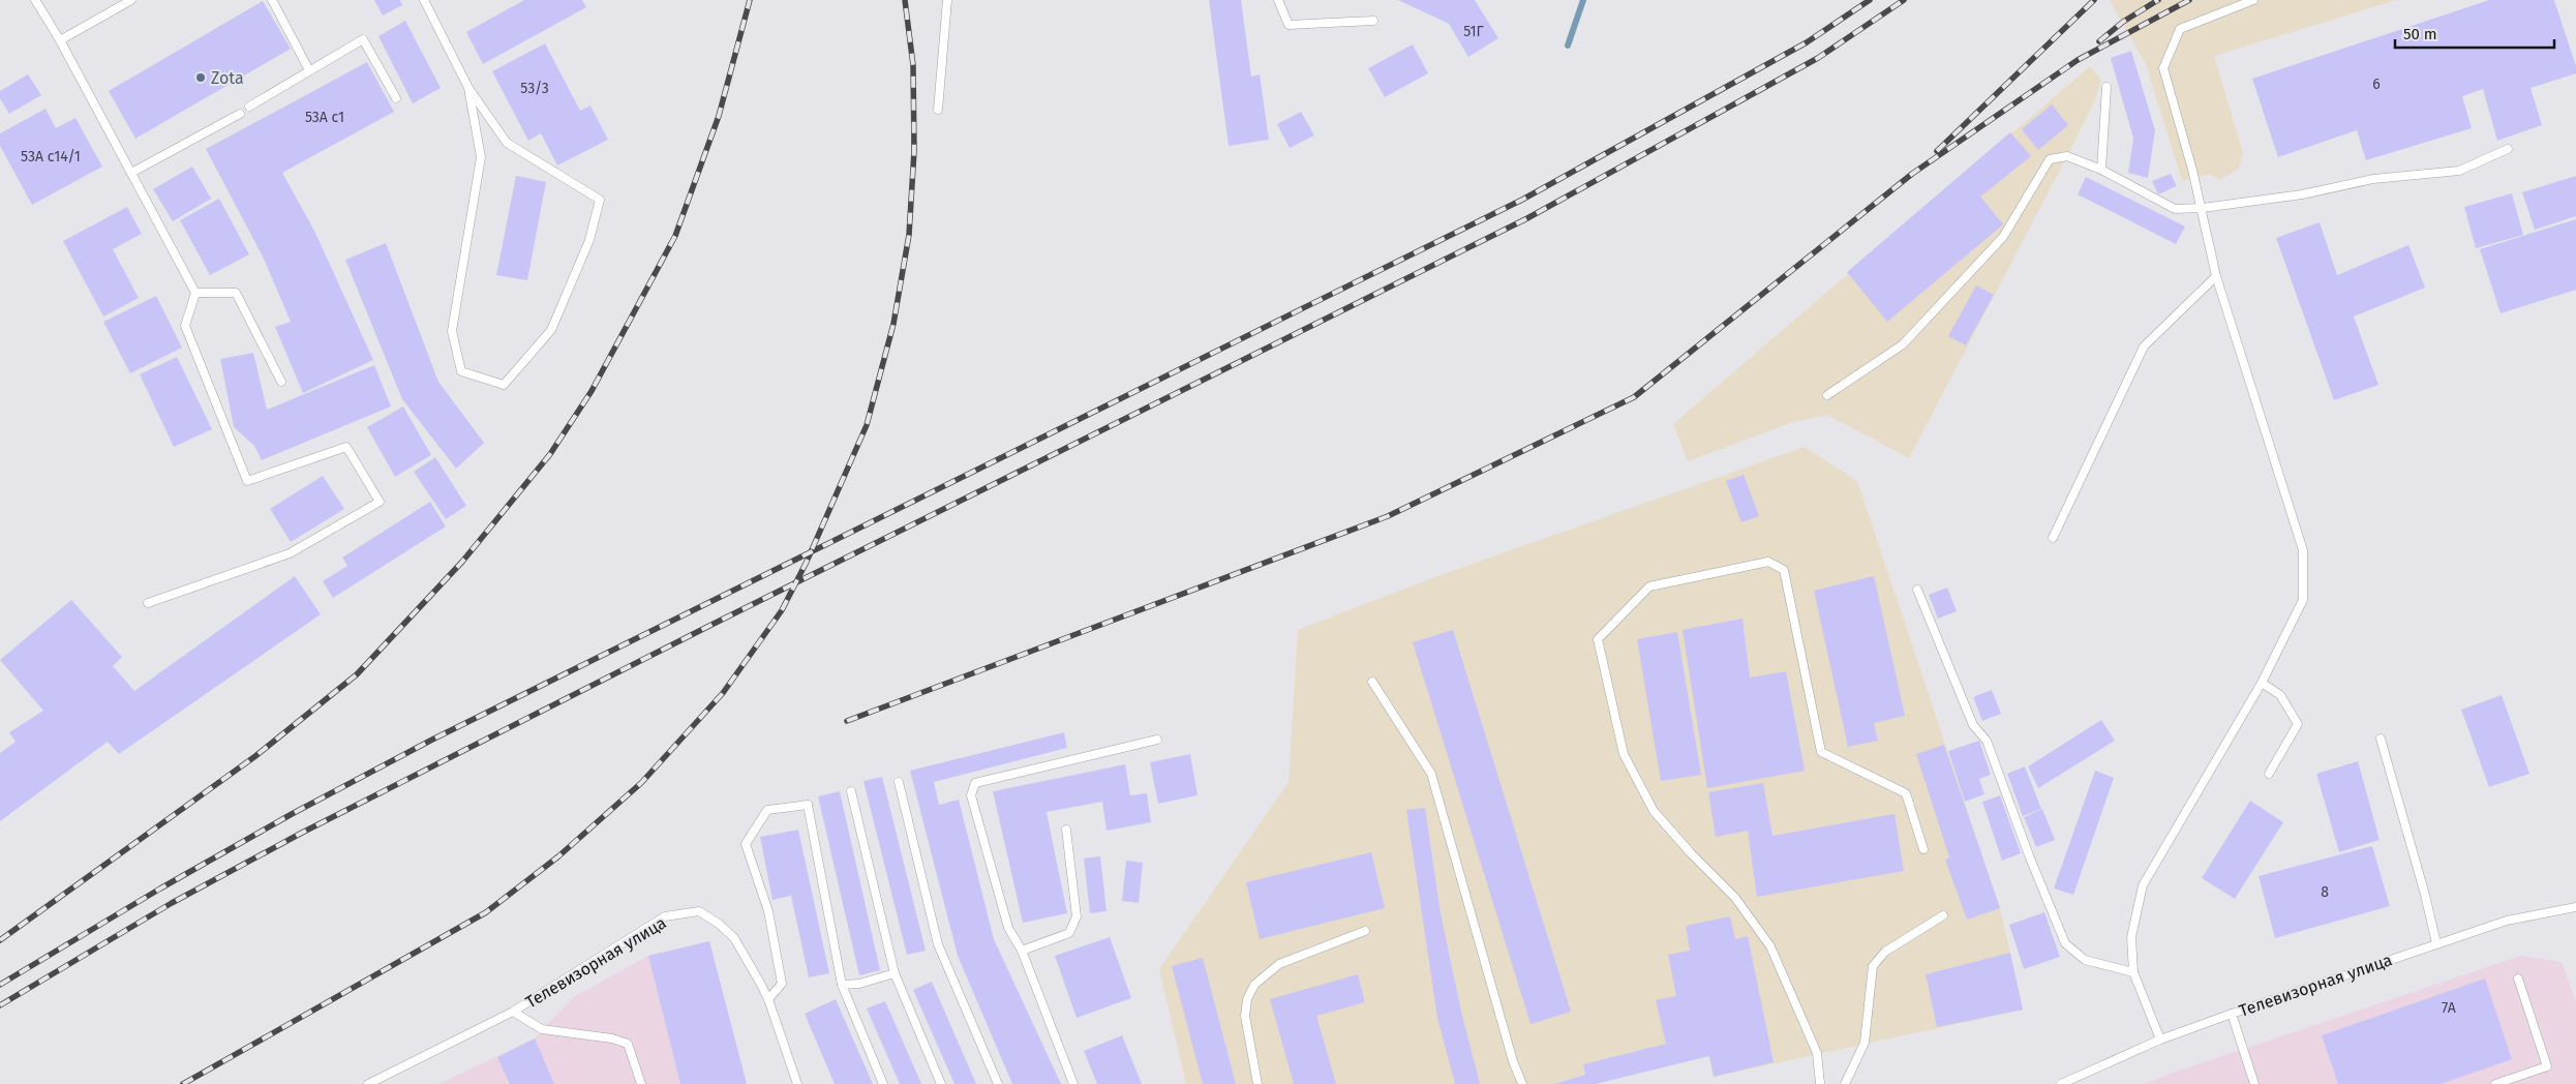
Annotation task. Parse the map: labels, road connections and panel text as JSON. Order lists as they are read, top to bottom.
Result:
{
  "streets": {
    "lane": ["Телевизорная улица"]
  },
  "places": ["Zota"],
  "house_numbers": [
    "51Г",
    "6",
    "53/3",
    "53А с1",
    "53А с14/1",
    "8",
    "7А"
  ],
  "scale_bar": "50 m"
}
